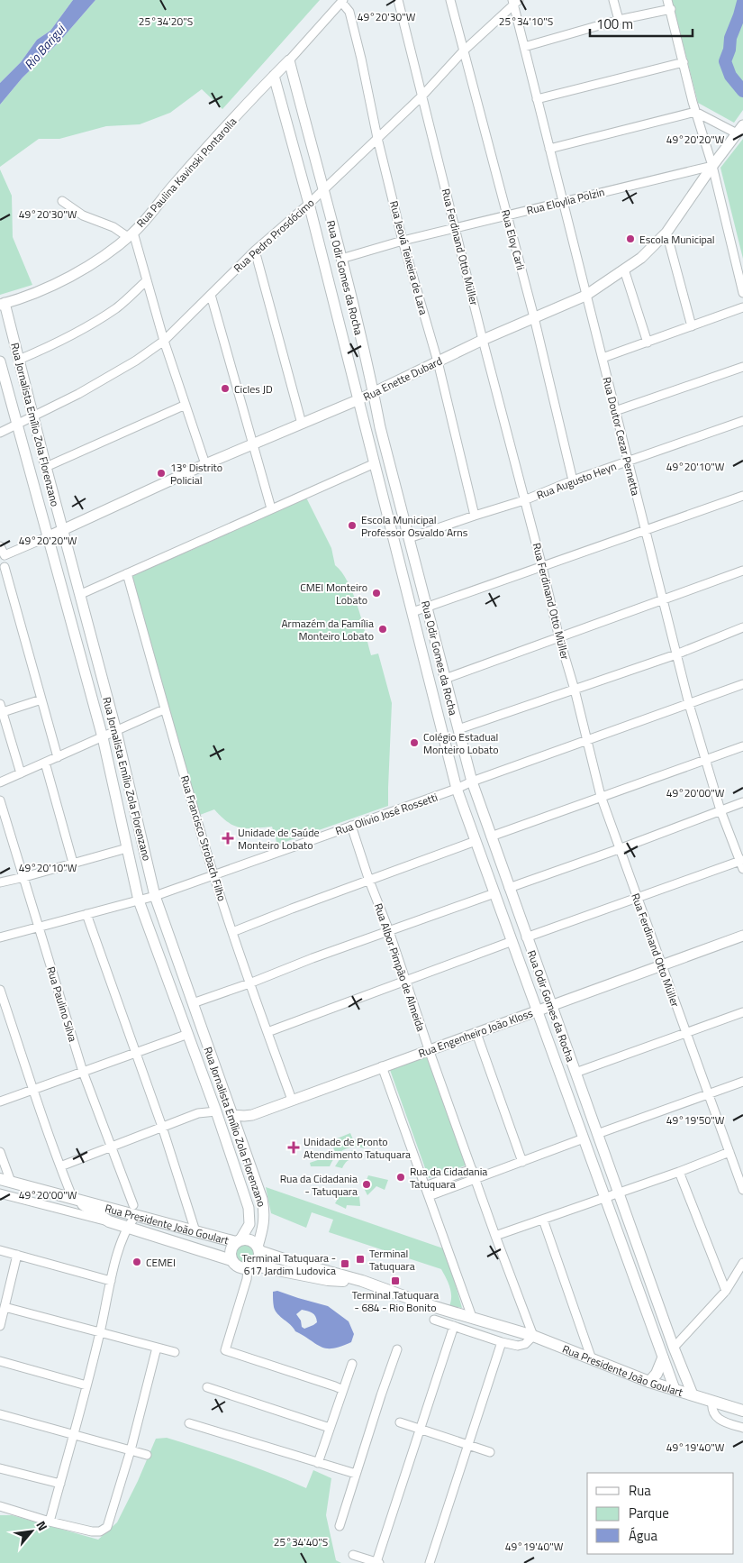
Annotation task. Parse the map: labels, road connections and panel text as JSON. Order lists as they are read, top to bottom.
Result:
{
  "streets": {
    "main road": ["Rua Presidente João Goulart"],
    "street": [
      "Rua Paulina Kavinski Pontarolla",
      "Rua Eloylia Polzin",
      "Rua Pedro Prosdócimo",
      "Rua Eloy Carli",
      "Rua Ferdinand Otto Müller",
      "Rua Jeová Teixeira de Lara",
      "Rua Odir Gomes da Rocha",
      "Rua Enette Dubard",
      "Rua Jornalista Emílio Zola Florenzano",
      "Rua Doutor Cezar Pernetta",
      "Rua Augusto Heyn",
      "Rua Olivio José Rossetti",
      "Rua Francisco Strobach Filho",
      "Rua Albor Pimpão de Almeida",
      "Rua Paulino Silva",
      "Rua Engenheiro João Kloss"
    ]
  },
  "crossings": [
    ["Rua Paulina Kavinski Pontarolla", "Rua Jeová Teixeira de Lara"],
    ["Rua Paulina Kavinski Pontarolla", "Rua Odir Gomes da Rocha"],
    ["Rua Paulina Kavinski Pontarolla", "Rua Jornalista Emílio Zola Florenzano"],
    ["Rua Eloylia Polzin", "Rua Eloy Carli"],
    ["Rua Eloylia Polzin", "Rua Ferdinand Otto Müller"],
    ["Rua Eloylia Polzin", "Rua Jeová Teixeira de Lara"],
    ["Rua Eloylia Polzin", "Rua Odir Gomes da Rocha"],
    ["Rua Eloylia Polzin", "Rua Enette Dubard"],
    ["Rua Eloylia Polzin", "Rua Doutor Cezar Pernetta"],
    ["Rua Pedro Prosdócimo", "Rua Eloy Carli"],
    ["Rua Pedro Prosdócimo", "Rua Ferdinand Otto Müller"],
    ["Rua Pedro Prosdócimo", "Rua Jeová Teixeira de Lara"],
    ["Rua Pedro Prosdócimo", "Rua Odir Gomes da Rocha"],
    ["Rua Pedro Prosdócimo", "Rua Jornalista Emílio Zola Florenzano"],
    ["Rua Pedro Prosdócimo", "Rua Doutor Cezar Pernetta"],
    ["Rua Eloy Carli", "Rua Enette Dubard"],
    ["Rua Eloy Carli", "Rua Augusto Heyn"],
    ["Rua Ferdinand Otto Müller", "Rua Enette Dubard"],
    ["Rua Ferdinand Otto Müller", "Rua Augusto Heyn"],
    ["Rua Ferdinand Otto Müller", "Rua Olivio José Rossetti"],
    ["Rua Ferdinand Otto Müller", "Rua Engenheiro João Kloss"],
    ["Rua Jeová Teixeira de Lara", "Rua Enette Dubard"],
    ["Rua Jeová Teixeira de Lara", "Rua Augusto Heyn"],
    ["Rua Odir Gomes da Rocha", "Rua Enette Dubard"],
    ["Rua Odir Gomes da Rocha", "Rua Augusto Heyn"],
    ["Rua Odir Gomes da Rocha", "Rua Olivio José Rossetti"],
    ["Rua Odir Gomes da Rocha", "Rua Engenheiro João Kloss"],
    ["Rua Odir Gomes da Rocha", "Rua Presidente João Goulart"],
    ["Rua Enette Dubard", "Rua Jornalista Emílio Zola Florenzano"],
    ["Rua Enette Dubard", "Rua Doutor Cezar Pernetta"],
    ["Rua Jornalista Emílio Zola Florenzano", "Rua Olivio José Rossetti"],
    ["Rua Jornalista Emílio Zola Florenzano", "Rua Engenheiro João Kloss"],
    ["Rua Jornalista Emílio Zola Florenzano", "Rua Presidente João Goulart"],
    ["Rua Doutor Cezar Pernetta", "Rua Augusto Heyn"],
    ["Rua Doutor Cezar Pernetta", "Rua Olivio José Rossetti"],
    ["Rua Olivio José Rossetti", "Rua Francisco Strobach Filho"],
    ["Rua Olivio José Rossetti", "Rua Albor Pimpão de Almeida"],
    ["Rua Olivio José Rossetti", "Rua Paulino Silva"],
    ["Rua Francisco Strobach Filho", "Rua Engenheiro João Kloss"],
    ["Rua Albor Pimpão de Almeida", "Rua Engenheiro João Kloss"],
    ["Rua Albor Pimpão de Almeida", "Rua Presidente João Goulart"]
  ],
  "water": ["Rio Barigui"],
  "places": {
    "other": [
      "Escola Municipal",
      "Cicles JD",
      "13º Distrito Policial",
      "Escola Municipal Professor Osvaldo Arns",
      "CMEI Monteiro Lobato",
      "Armazém da Família Monteiro Lobato",
      "Colégio Estadual Monteiro Lobato",
      "Rua da Cidadania Tatuquara",
      "Rua da Cidadania - Tatuquara",
      "CEMEI"
    ],
    "health": ["Unidade de Saúde Monteiro Lobato", "Unidade de Pronto Atendimento Tatuquara"],
    "transit": ["Terminal Tatuquara", "Terminal Tatuquara - 617 Jardim Ludovica", "Terminal Tatuquara - 684 - Rio Bonito"]
  },
  "legend": ["Rua", "Parque", "Água"],
  "scale_bar": "100 m",
  "north": "top right",
  "coordinates": [
    "49°20'30\"W",
    "25°34'20\"S",
    "25°34'10\"S",
    "49°20'20\"W",
    "49°20'10\"W",
    "49°20'00\"W",
    "49°19'50\"W",
    "49°19'40\"W",
    "25°34'40\"S"
  ]
}
